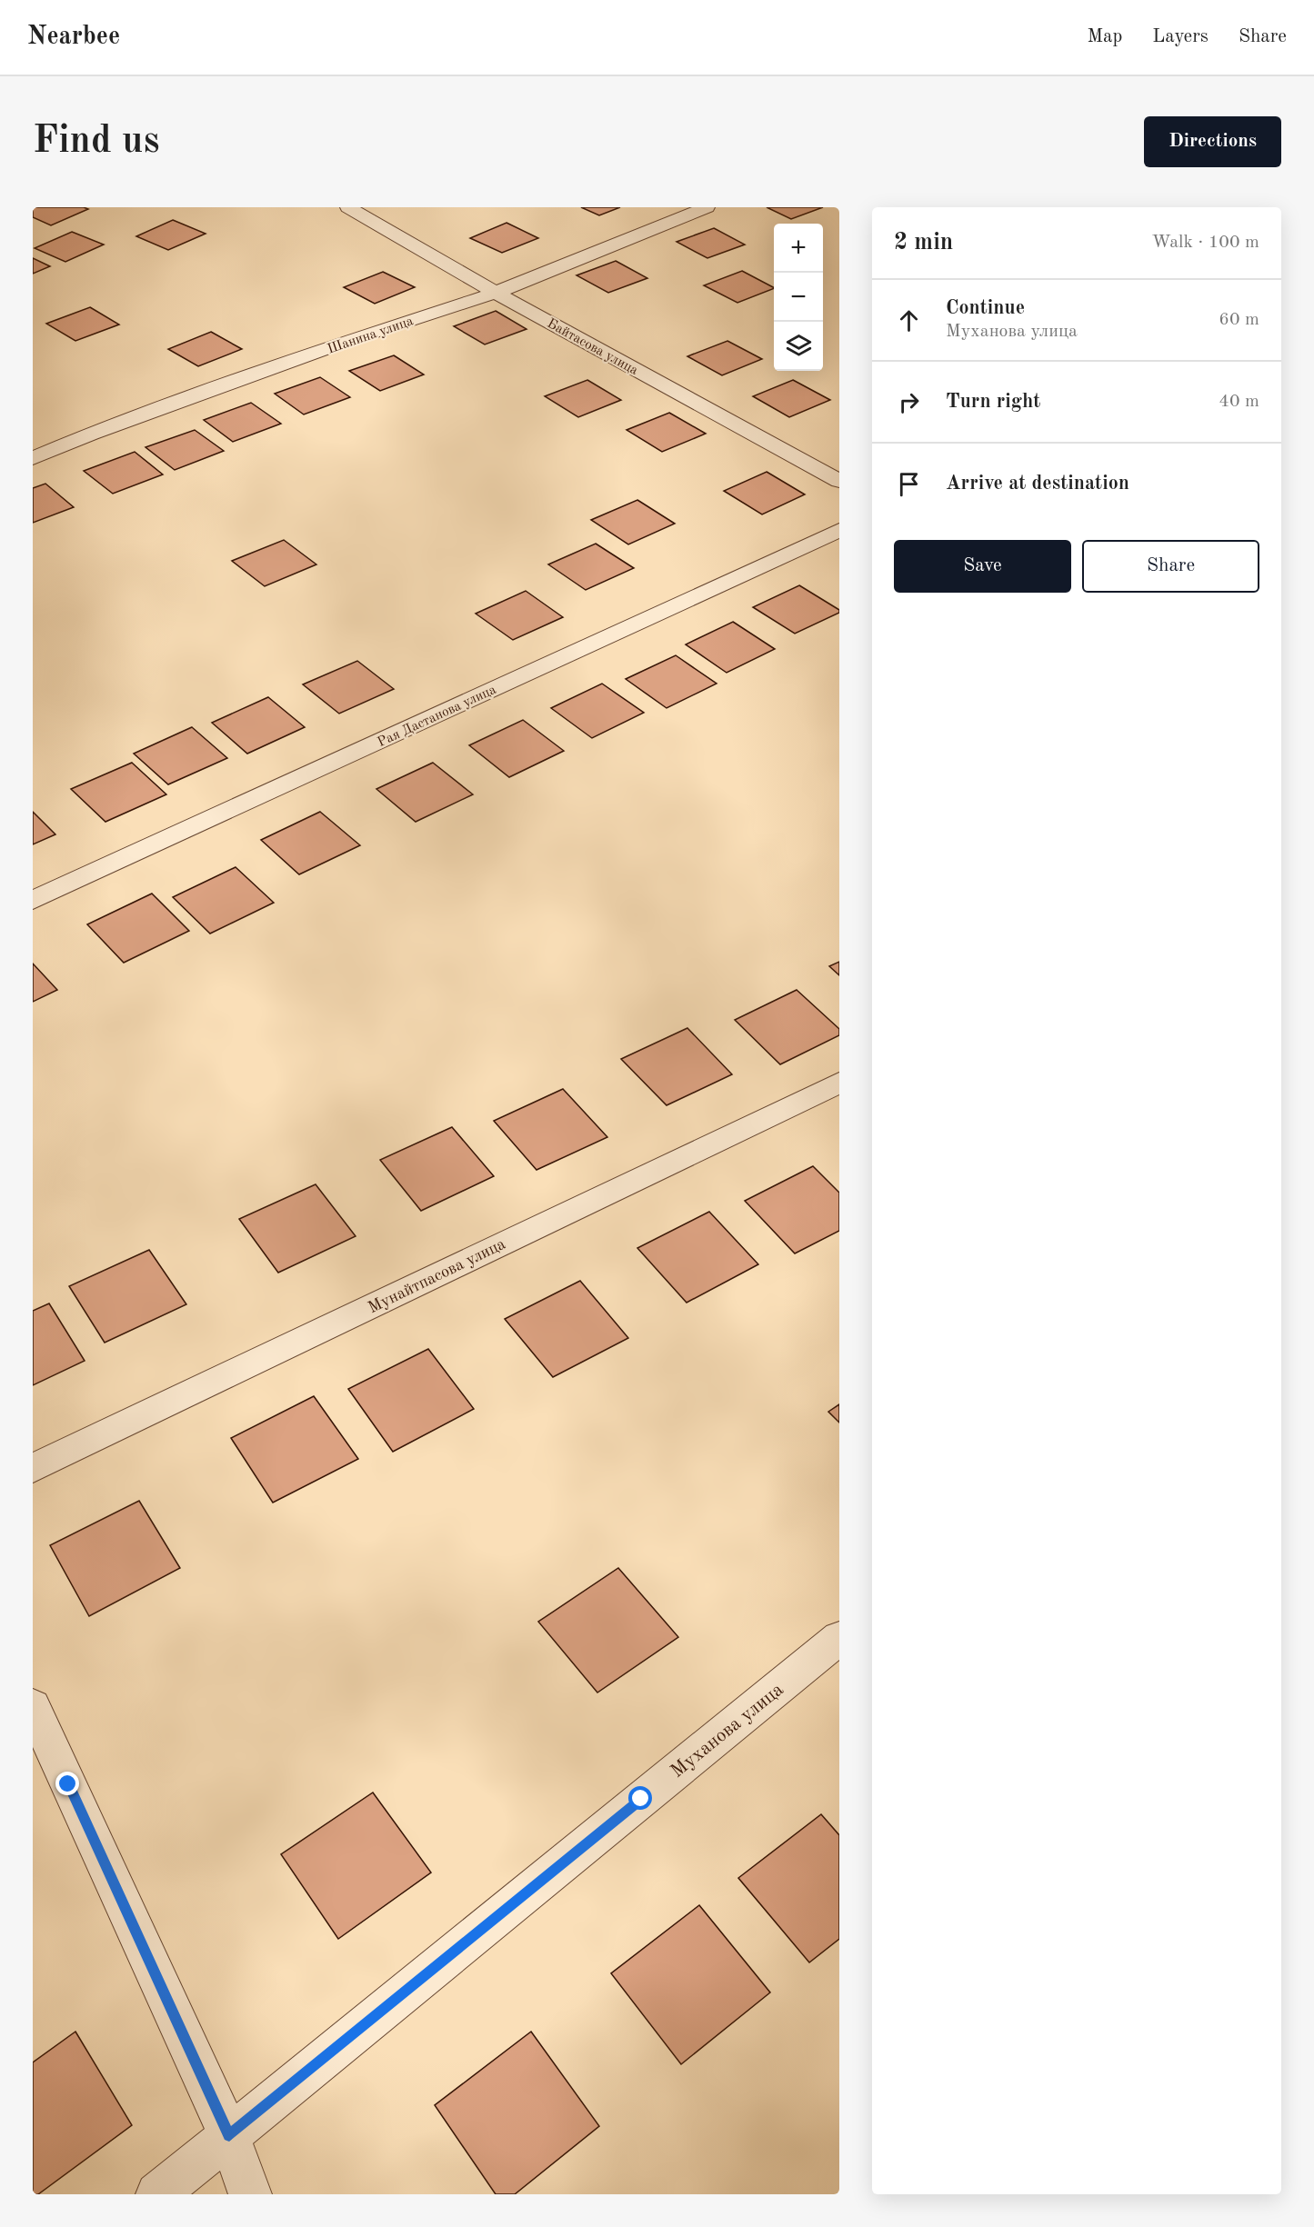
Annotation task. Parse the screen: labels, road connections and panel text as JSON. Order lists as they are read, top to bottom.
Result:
{
  "streets": {
    "street": [
      "Шанина улица",
      "Байтасова улица",
      "Рая Дастанова улица",
      "Мунайтпасова улица",
      "Муханова улица"
    ]
  },
  "crossings": [
    ["Шанина улица", "Байтасова улица"]
  ],
  "page": {
    "header": "Nearbee",
    "nav": ["Map", "Layers", "Share"],
    "buttons": [
      "Directions",
      ["Save", "Share"]
    ],
    "title": "Find us",
    "heading": ["2 min", "Walk · 100 m"],
    "map_buttons": ["+", "−"],
    "list": [
      ["Continue", "Муханова улица", "60 m"],
      ["Turn right", "40 m"],
      "Arrive at destination"
    ]
  }
}
